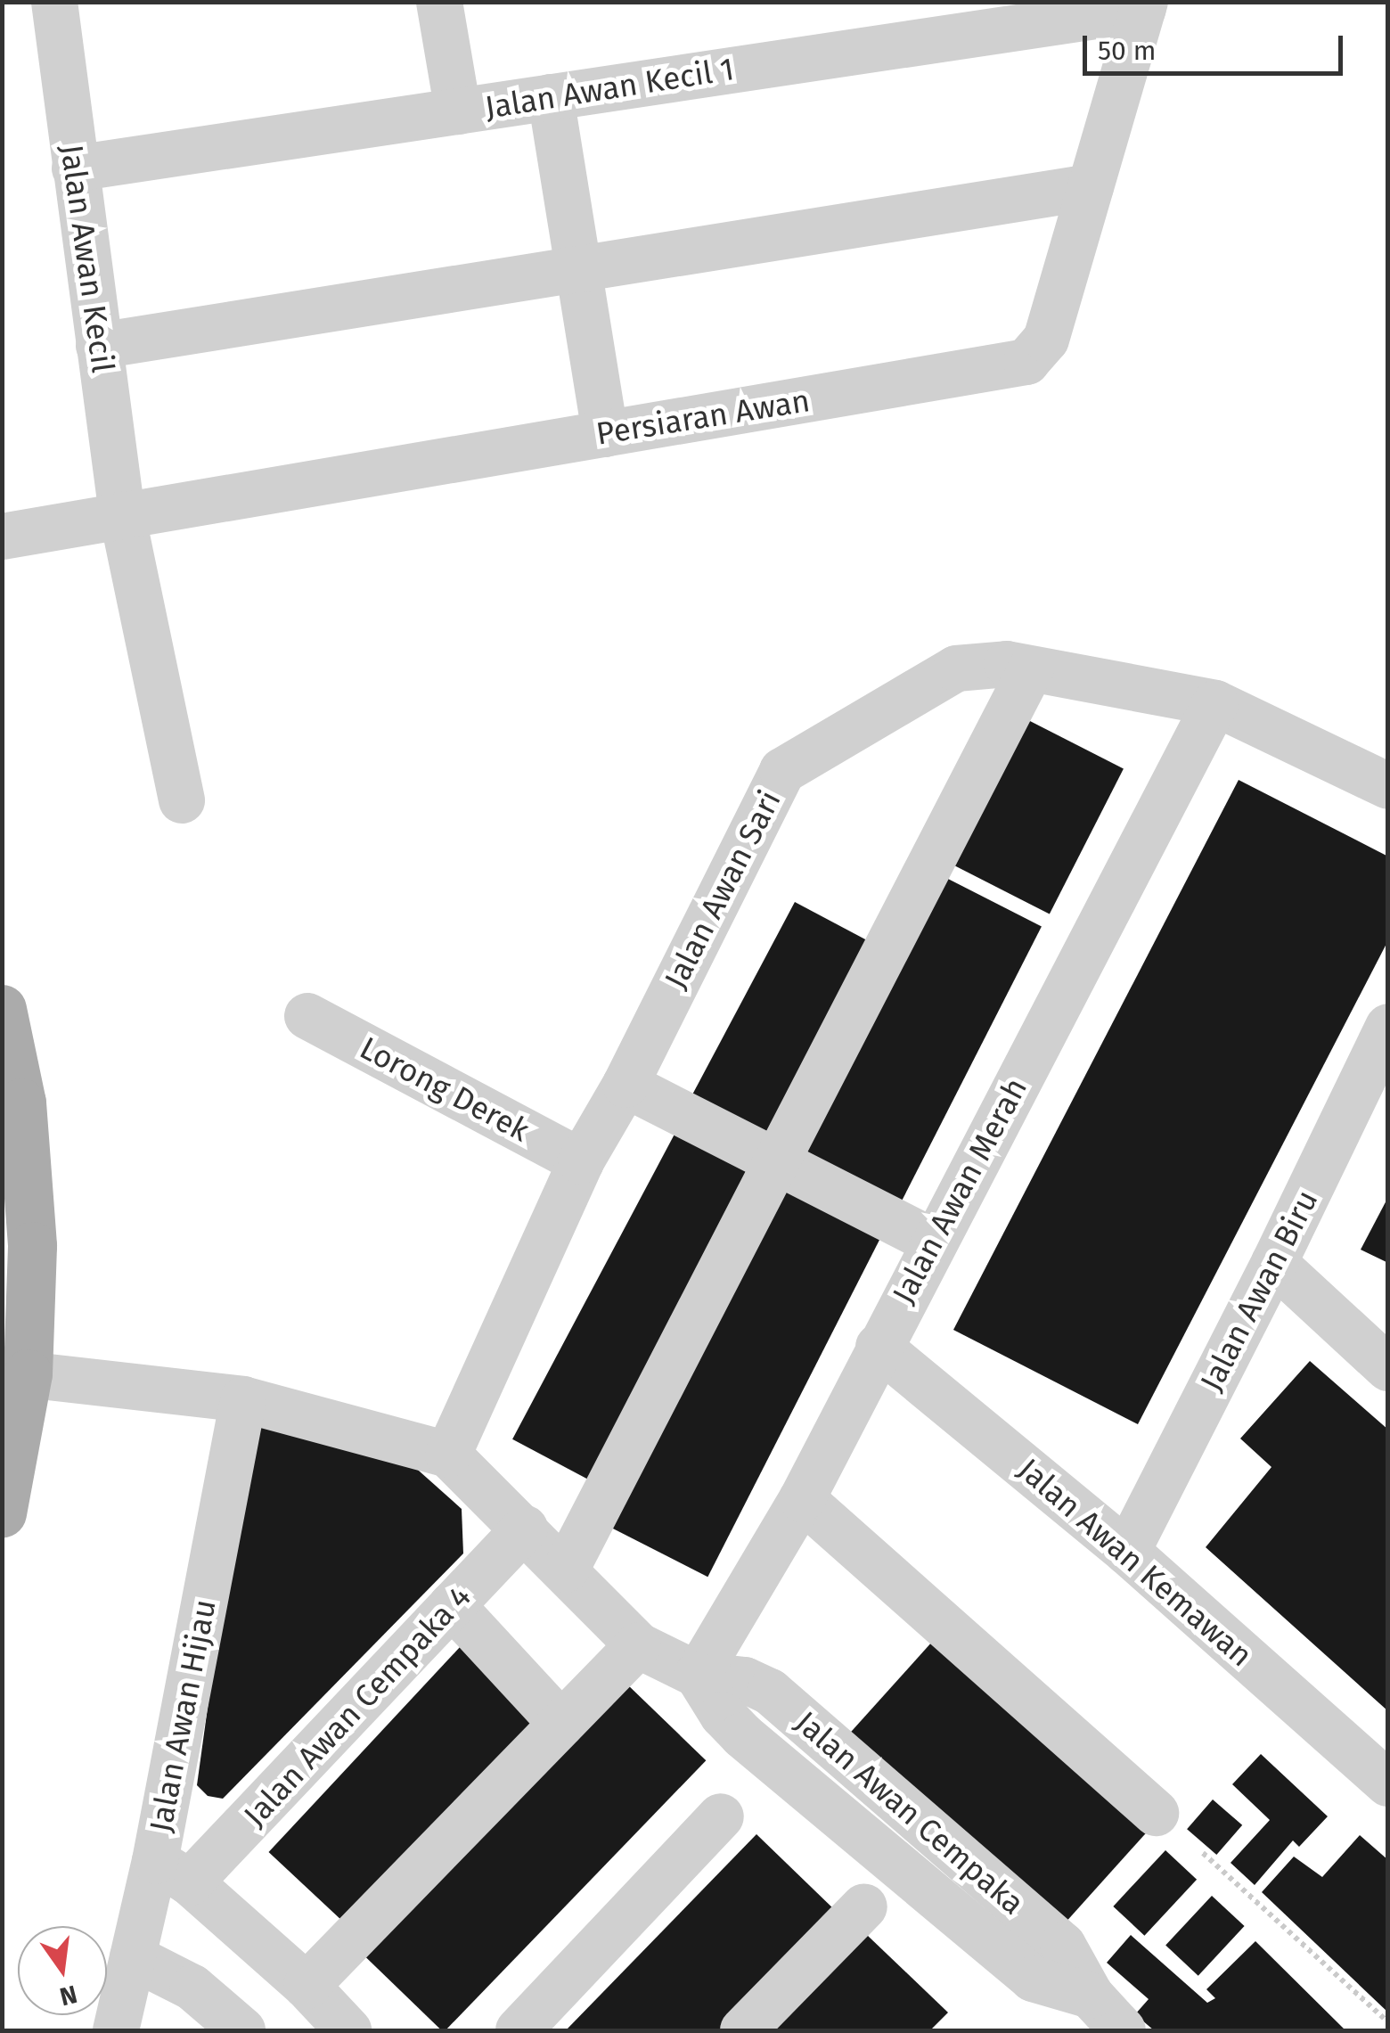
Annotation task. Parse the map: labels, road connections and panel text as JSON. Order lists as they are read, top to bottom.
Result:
{
  "streets": {
    "street": [
      "Jalan Awan Kecil 1",
      "Jalan Awan Kecil",
      "Persiaran Awan",
      "Jalan Awan Sari",
      "Lorong Derek",
      "Jalan Awan Merah",
      "Jalan Awan Biru",
      "Jalan Awan Kemawan",
      "Jalan Awan Cempaka 4",
      "Jalan Awan Hijau",
      "Jalan Awan Cempaka"
    ]
  },
  "crossings": [
    ["Jalan Awan Kecil 1", "Jalan Awan Kecil"],
    ["Jalan Awan Kecil 1", "Persiaran Awan"],
    ["Jalan Awan Kecil", "Persiaran Awan"],
    ["Jalan Awan Sari", "Lorong Derek"],
    ["Jalan Awan Sari", "Jalan Awan Merah"],
    ["Jalan Awan Merah", "Jalan Awan Kemawan"],
    ["Jalan Awan Merah", "Jalan Awan Cempaka"],
    ["Jalan Awan Biru", "Jalan Awan Kemawan"],
    ["Jalan Awan Cempaka 4", "Jalan Awan Hijau"]
  ],
  "scale_bar": "50 m",
  "north": "bottom"
}
